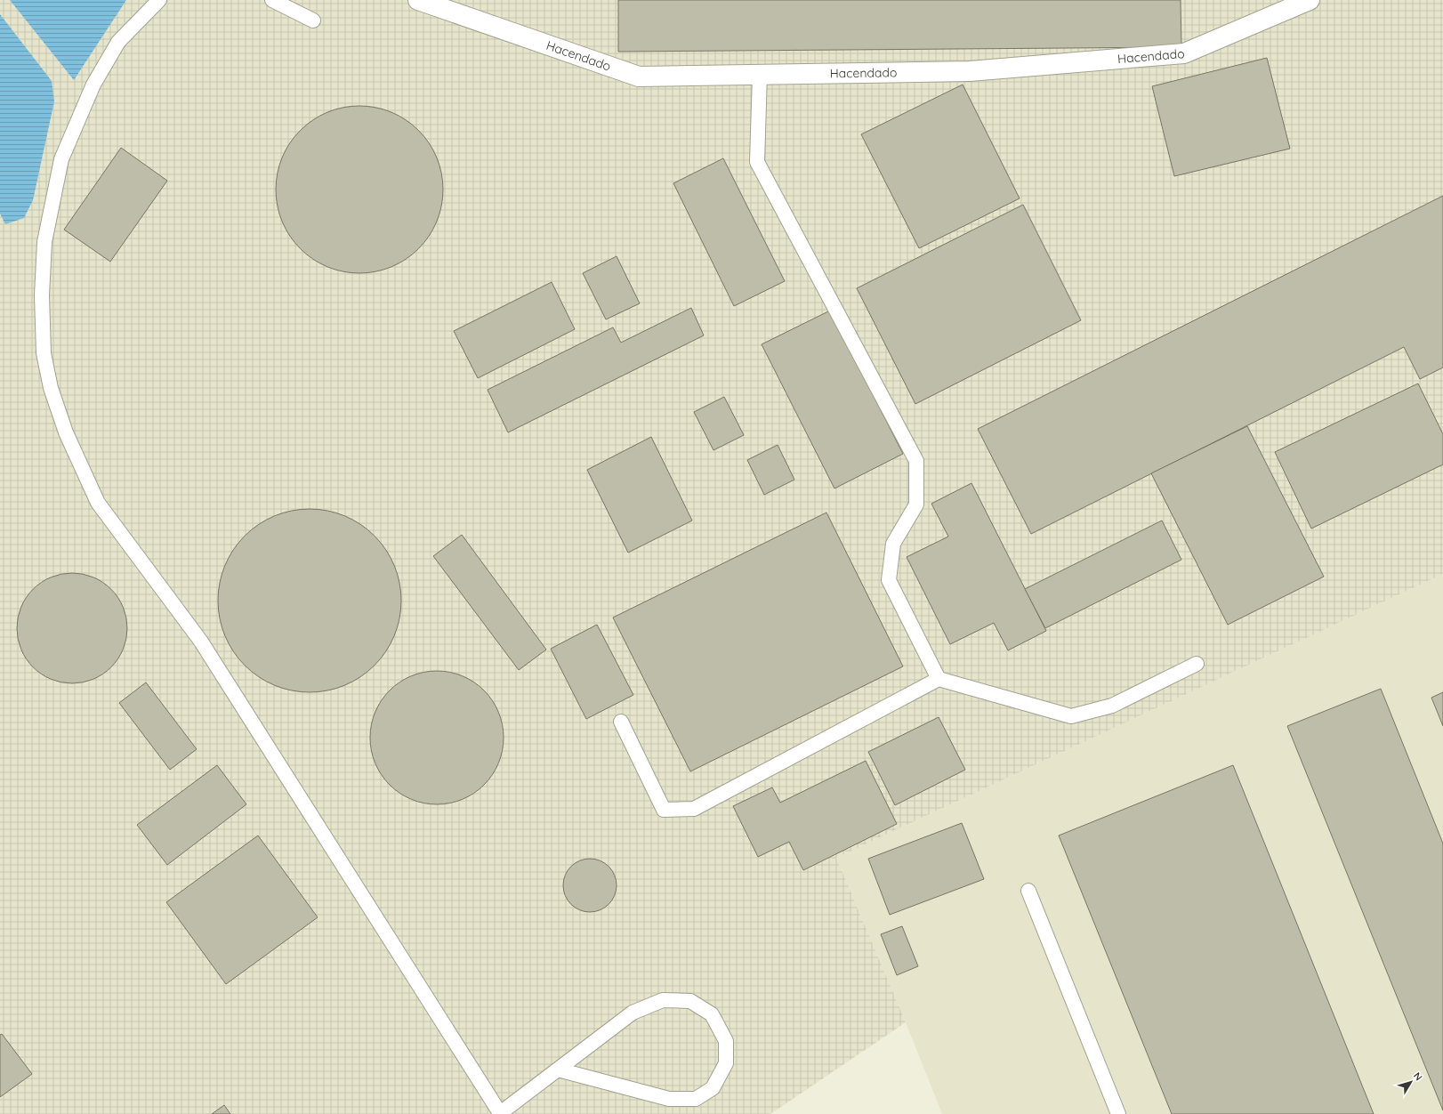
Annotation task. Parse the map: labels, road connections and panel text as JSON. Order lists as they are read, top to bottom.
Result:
{
  "streets": {
    "street": ["Hacendado"]
  },
  "north": "top right"
}
